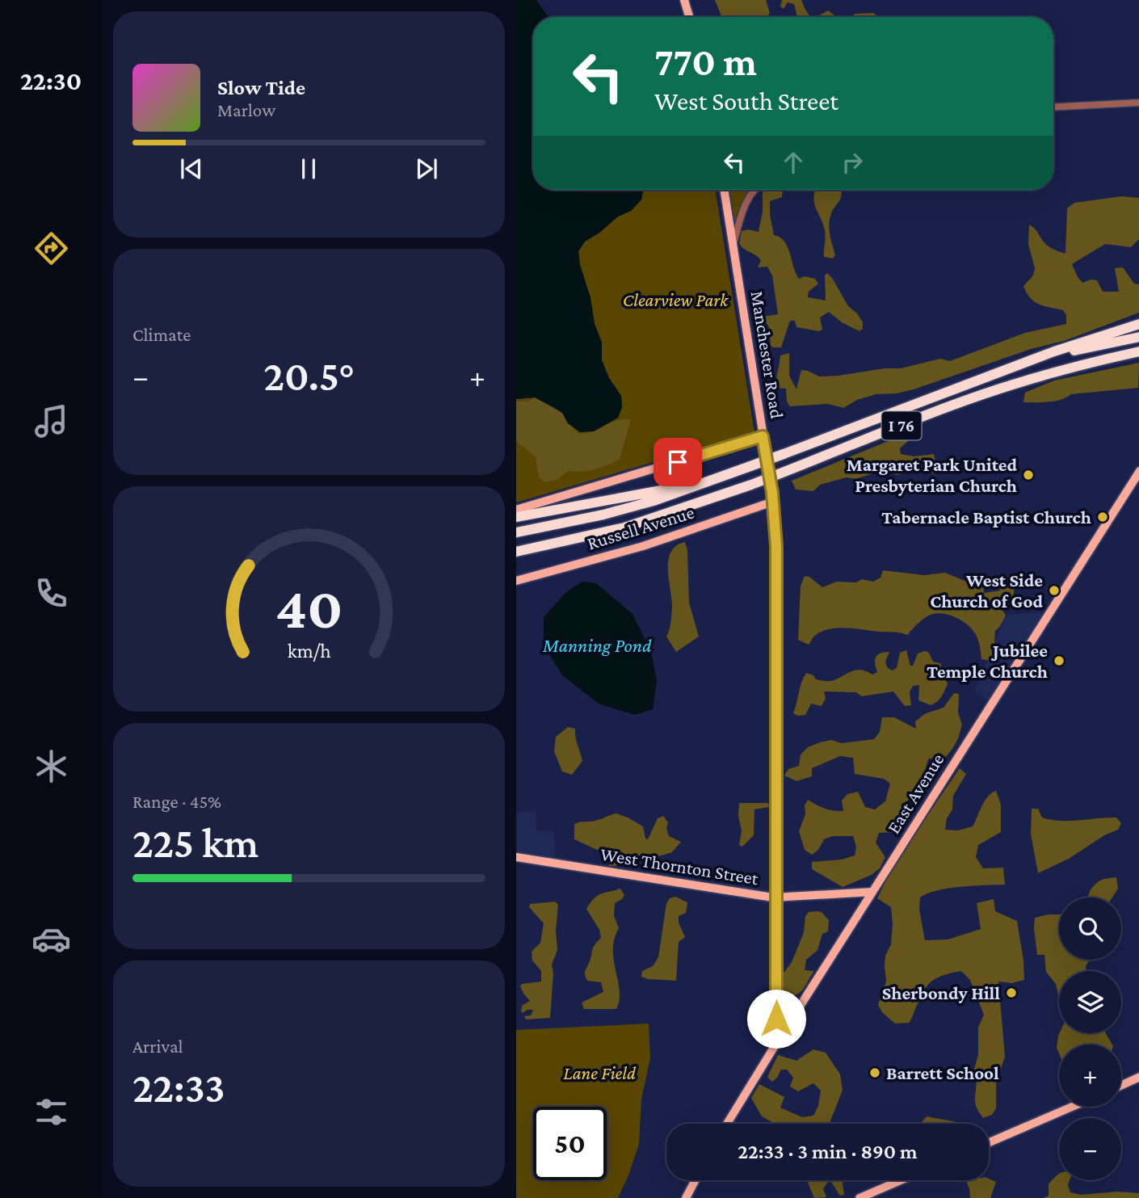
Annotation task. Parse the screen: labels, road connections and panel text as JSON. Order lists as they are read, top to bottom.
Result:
{
  "streets": {
    "highway": ["I 76"],
    "main road": [
      "Manchester Road",
      "Russell Avenue",
      "East Avenue",
      "West Thornton Street"
    ]
  },
  "crossings": [
    ["Manchester Road", "Russell Avenue"],
    ["Manchester Road", "East Avenue"],
    ["Manchester Road", "West Thornton Street"],
    ["East Avenue", "West Thornton Street"]
  ],
  "water": ["Manning Pond"],
  "parks": ["Clearview Park", "Lane Field"],
  "places": [
    "Margaret Park United Presbyterian Church",
    "Tabernacle Baptist Church",
    "West Side Church of God",
    "Jubilee Temple Church",
    "Sherbondy Hill",
    "Barrett School"
  ],
  "page": {
    "tabs": "22:30",
    "turn": ["770 m", "West South Street"],
    "song": ["Slow Tide", "Marlow"],
    "tile": [
      "Climate",
      ["Range · 45%", "225 km"],
      ["Arrival", "22:33"]
    ],
    "heat": ["−", "20.5°", "+"],
    "map_buttons": ["+", "−"],
    "limit": "50",
    "trip": "22:33 · 3 min · 890 m",
    "gauge": ["40", "km/h"]
  }
}
